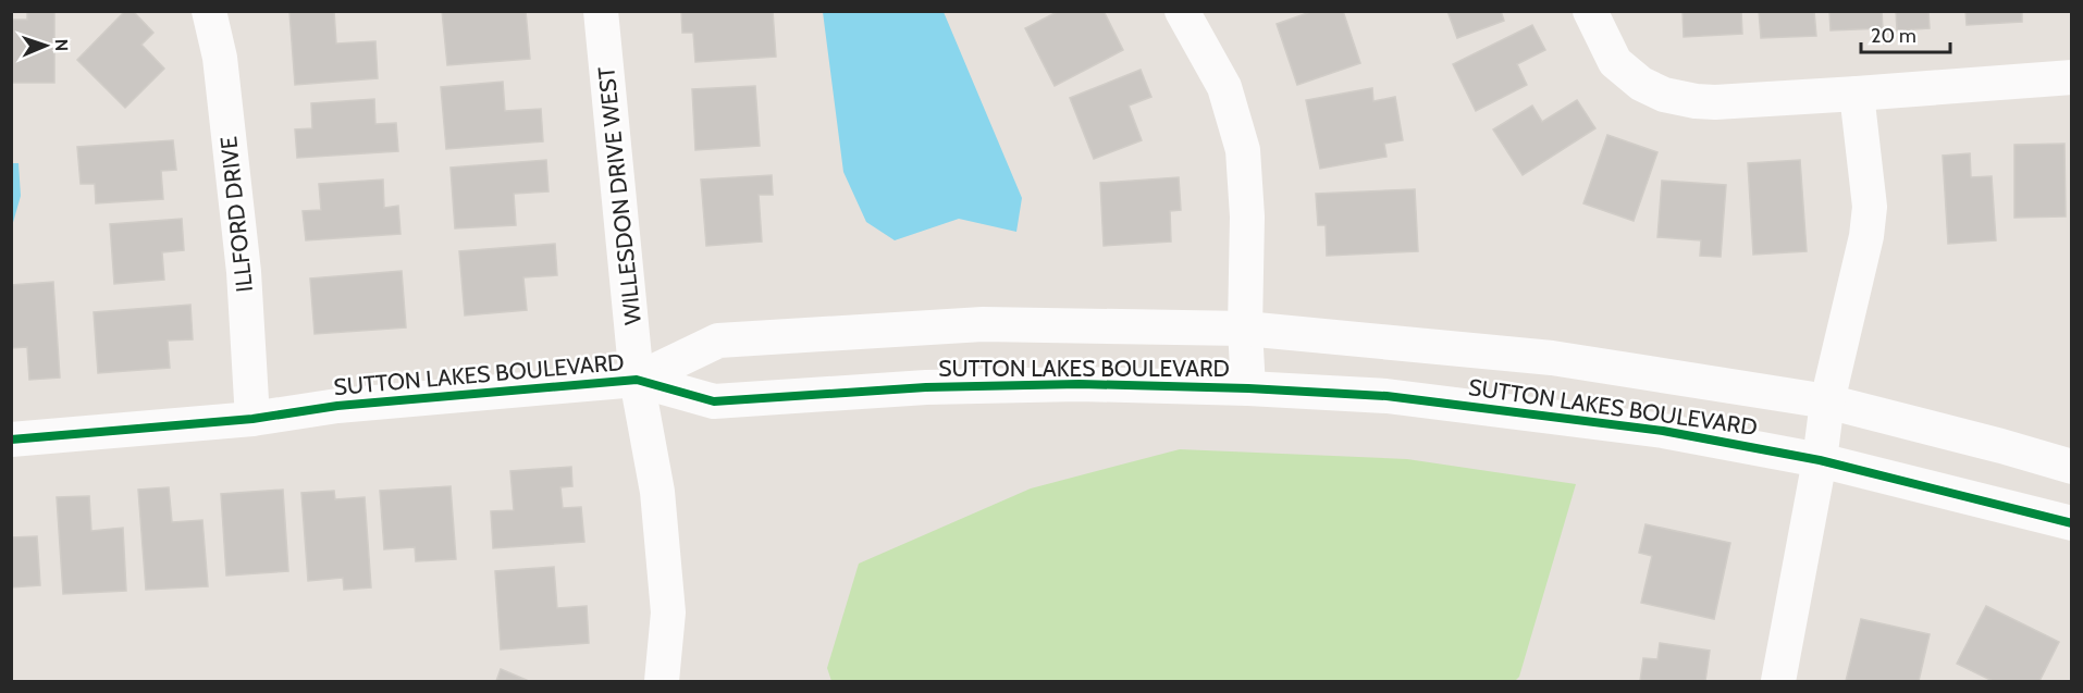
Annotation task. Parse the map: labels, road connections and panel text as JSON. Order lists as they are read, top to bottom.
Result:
{
  "streets": {
    "street": ["WILLESDON DRIVE WEST", "ILLFORD DRIVE", "SUTTON LAKES BOULEVARD"]
  },
  "crossings": [
    ["WILLESDON DRIVE WEST", "SUTTON LAKES BOULEVARD"],
    ["ILLFORD DRIVE", "SUTTON LAKES BOULEVARD"]
  ],
  "scale_bar": "20 m",
  "north": "right"
}
